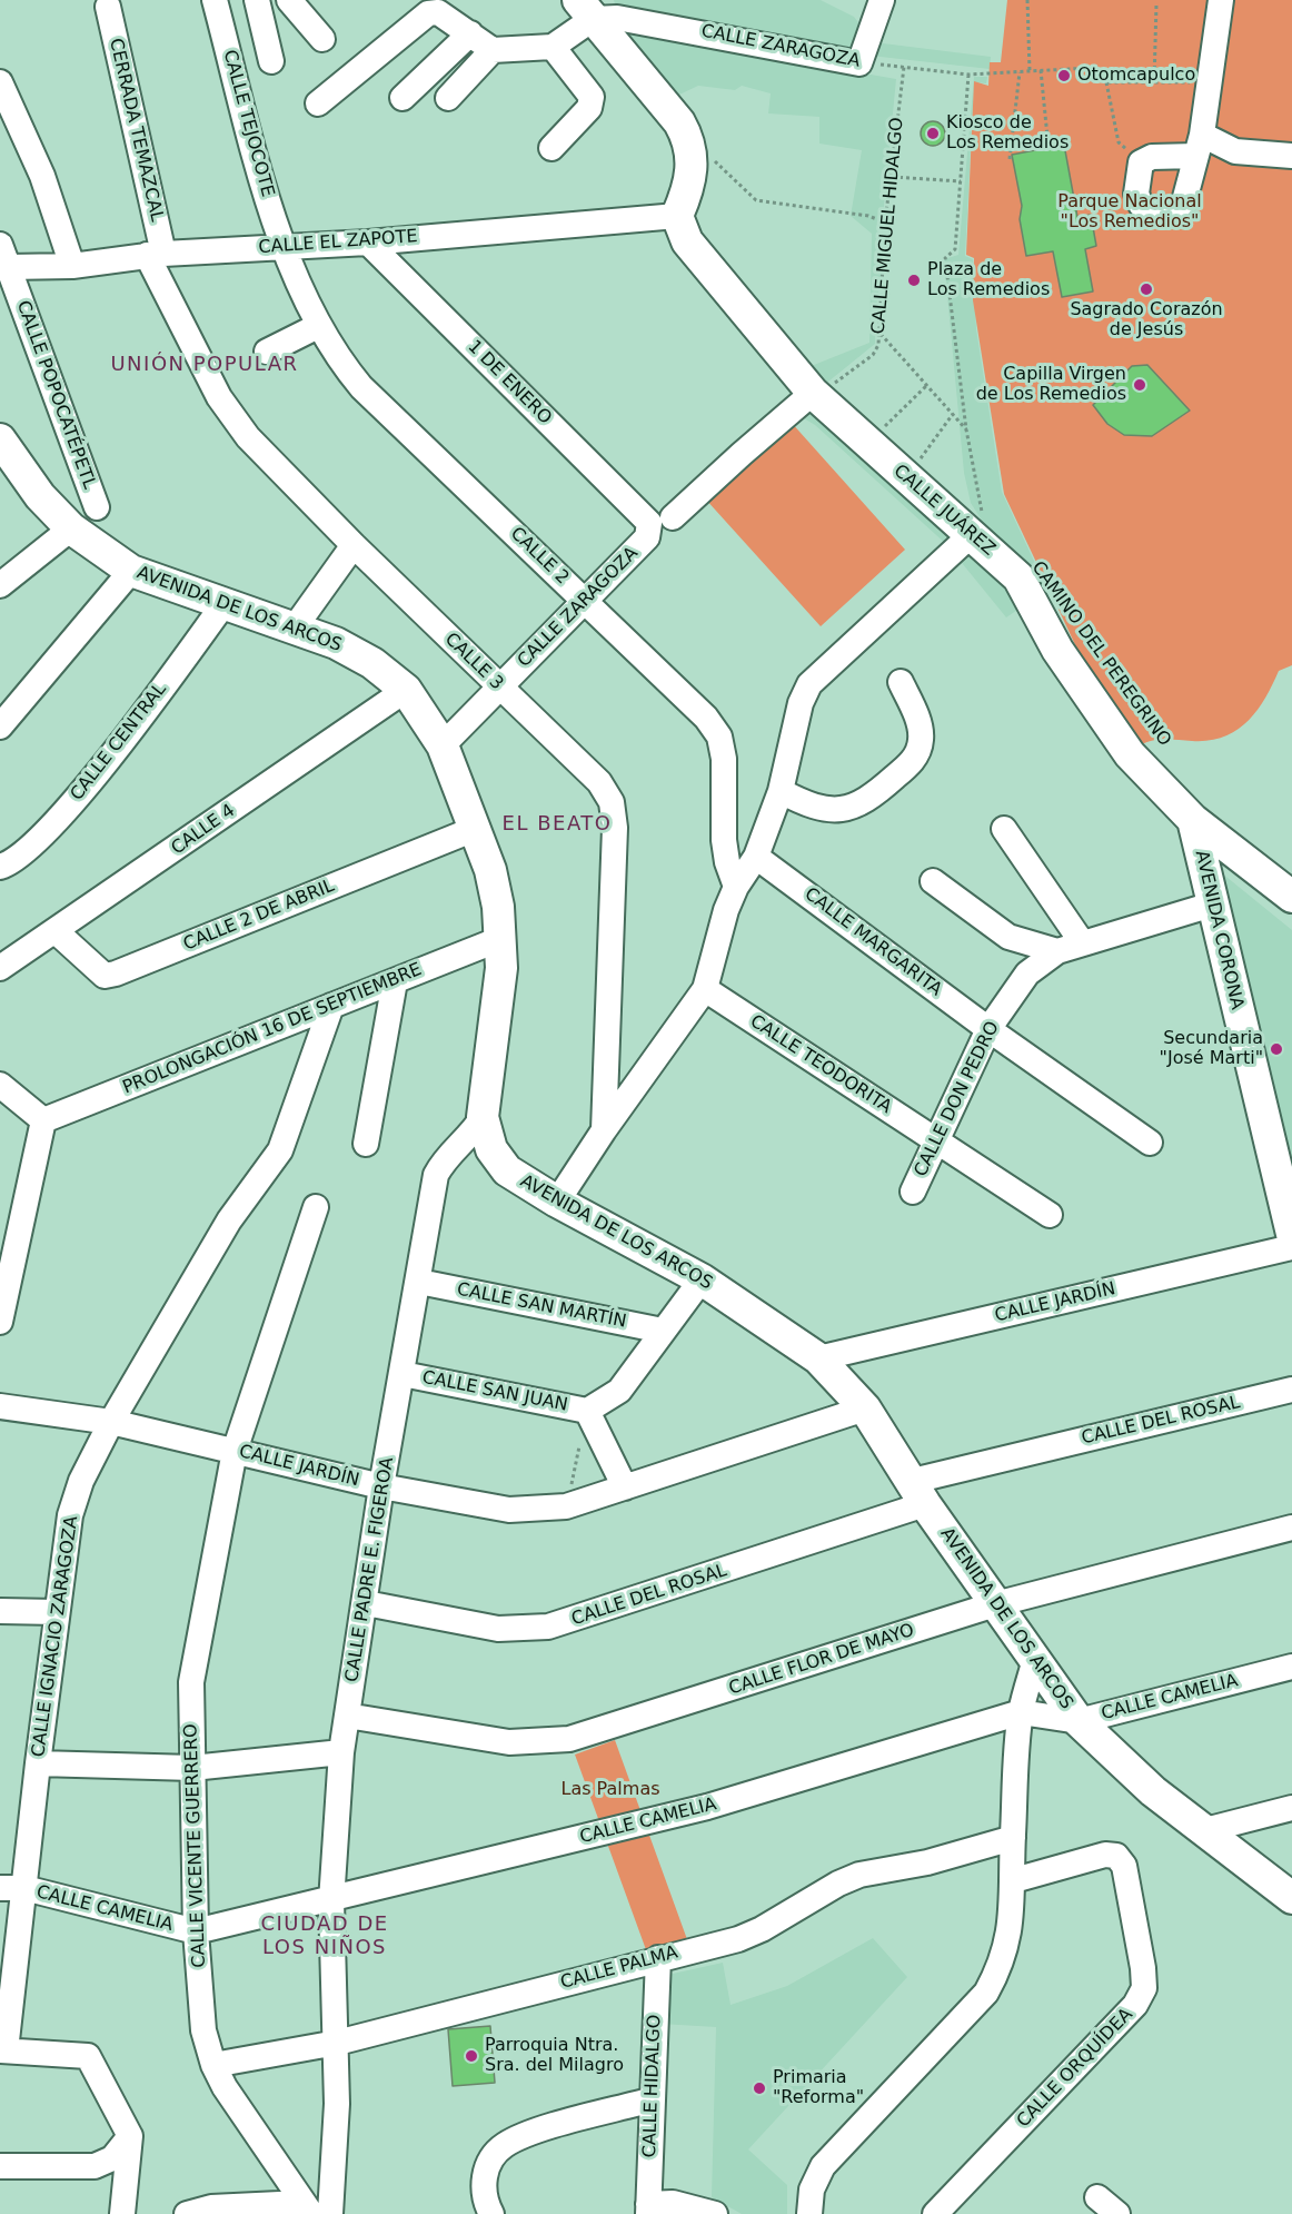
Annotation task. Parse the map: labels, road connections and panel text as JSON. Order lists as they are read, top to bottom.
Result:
{
  "streets": {
    "main road": ["CALLE JUÁREZ", "AVENIDA DE LOS ARCOS", "AVENIDA CORONA"],
    "street": [
      "CALLE ZARAGOZA",
      "CALLE TEJOCOTE",
      "CERRADA TEMAZCAL",
      "CALLE EL ZAPOTE",
      "1 DE ENERO",
      "CALLE POPOCATÉPETL",
      "CALLE 2",
      "CALLE 3",
      "CALLE CENTRAL",
      "CALLE 4",
      "CALLE 2 DE ABRIL",
      "CALLE MARGARITA",
      "PROLONGACIÓN 16 DE SEPTIEMBRE",
      "CALLE TEODORITA",
      "CALLE DON PEDRO",
      "CALLE JARDÍN",
      "CALLE SAN MARTÍN",
      "CALLE SAN JUAN",
      "CALLE DEL ROSAL",
      "CALLE PADRE E. FIGEROA",
      "CALLE IGNACIO ZARAGOZA",
      "CALLE FLOR DE MAYO",
      "CALLE CAMELIA",
      "CALLE VICENTE GUERRERO",
      "CALLE PALMA",
      "CALLE ORQUÍDEA",
      "CALLE HIDALGO"
    ],
    "path": ["CALLE MIGUEL HIDALGO"]
  },
  "crossings": [
    ["CALLE ZARAGOZA", "CALLE MIGUEL HIDALGO"],
    ["CALLE ZARAGOZA", "1 DE ENERO"],
    ["CALLE ZARAGOZA", "CALLE JUÁREZ"],
    ["CALLE ZARAGOZA", "CALLE 2"],
    ["CALLE ZARAGOZA", "AVENIDA DE LOS ARCOS"],
    ["CALLE ZARAGOZA", "CALLE 3"],
    ["CALLE TEJOCOTE", "CALLE EL ZAPOTE"],
    ["CALLE TEJOCOTE", "CALLE 2"],
    ["CERRADA TEMAZCAL", "CALLE EL ZAPOTE"],
    ["CERRADA TEMAZCAL", "CALLE 3"],
    ["CALLE MIGUEL HIDALGO", "CALLE JUÁREZ"],
    ["CALLE EL ZAPOTE", "1 DE ENERO"],
    ["CALLE EL ZAPOTE", "CALLE POPOCATÉPETL"],
    ["CALLE EL ZAPOTE", "CALLE JUÁREZ"],
    ["CALLE EL ZAPOTE", "CALLE 2"],
    ["CALLE EL ZAPOTE", "CALLE 3"],
    ["CALLE JUÁREZ", "AVENIDA CORONA"],
    ["AVENIDA DE LOS ARCOS", "CALLE CENTRAL"],
    ["AVENIDA DE LOS ARCOS", "CALLE 4"],
    ["AVENIDA DE LOS ARCOS", "CALLE 2 DE ABRIL"],
    ["AVENIDA DE LOS ARCOS", "PROLONGACIÓN 16 DE SEPTIEMBRE"],
    ["AVENIDA DE LOS ARCOS", "CALLE JARDÍN"],
    ["AVENIDA DE LOS ARCOS", "CALLE DEL ROSAL"],
    ["AVENIDA DE LOS ARCOS", "CALLE PADRE E. FIGEROA"],
    ["AVENIDA DE LOS ARCOS", "CALLE FLOR DE MAYO"],
    ["AVENIDA DE LOS ARCOS", "CALLE CAMELIA"],
    ["CALLE 4", "CALLE 2 DE ABRIL"],
    ["AVENIDA CORONA", "CALLE DON PEDRO"],
    ["CALLE MARGARITA", "CALLE DON PEDRO"],
    ["PROLONGACIÓN 16 DE SEPTIEMBRE", "CALLE IGNACIO ZARAGOZA"],
    ["CALLE TEODORITA", "CALLE DON PEDRO"],
    ["CALLE JARDÍN", "CALLE PADRE E. FIGEROA"],
    ["CALLE JARDÍN", "CALLE IGNACIO ZARAGOZA"],
    ["CALLE JARDÍN", "CALLE VICENTE GUERRERO"],
    ["CALLE SAN MARTÍN", "CALLE PADRE E. FIGEROA"],
    ["CALLE SAN JUAN", "CALLE PADRE E. FIGEROA"],
    ["CALLE DEL ROSAL", "CALLE PADRE E. FIGEROA"],
    ["CALLE PADRE E. FIGEROA", "CALLE FLOR DE MAYO"],
    ["CALLE PADRE E. FIGEROA", "CALLE CAMELIA"],
    ["CALLE PADRE E. FIGEROA", "CALLE PALMA"],
    ["CALLE IGNACIO ZARAGOZA", "CALLE CAMELIA"],
    ["CALLE CAMELIA", "CALLE VICENTE GUERRERO"],
    ["CALLE VICENTE GUERRERO", "CALLE PALMA"],
    ["CALLE PALMA", "CALLE HIDALGO"]
  ],
  "districts": ["UNIÓN POPULAR", "EL BEATO", "CIUDAD DE LOS NIÑOS"],
  "parks": ["Parque Nacional \"Los Remedios\"", "Las Palmas"],
  "places": [
    "Otomcapulco",
    "Kiosco de Los Remedios",
    "Plaza de Los Remedios",
    "Sagrado Corazón de Jesús",
    "Capilla Virgen de Los Remedios",
    "Secundaria \"José Marti\"",
    "Parroquia Ntra. Sra. del Milagro",
    "Primaria \"Reforma\""
  ]
}
